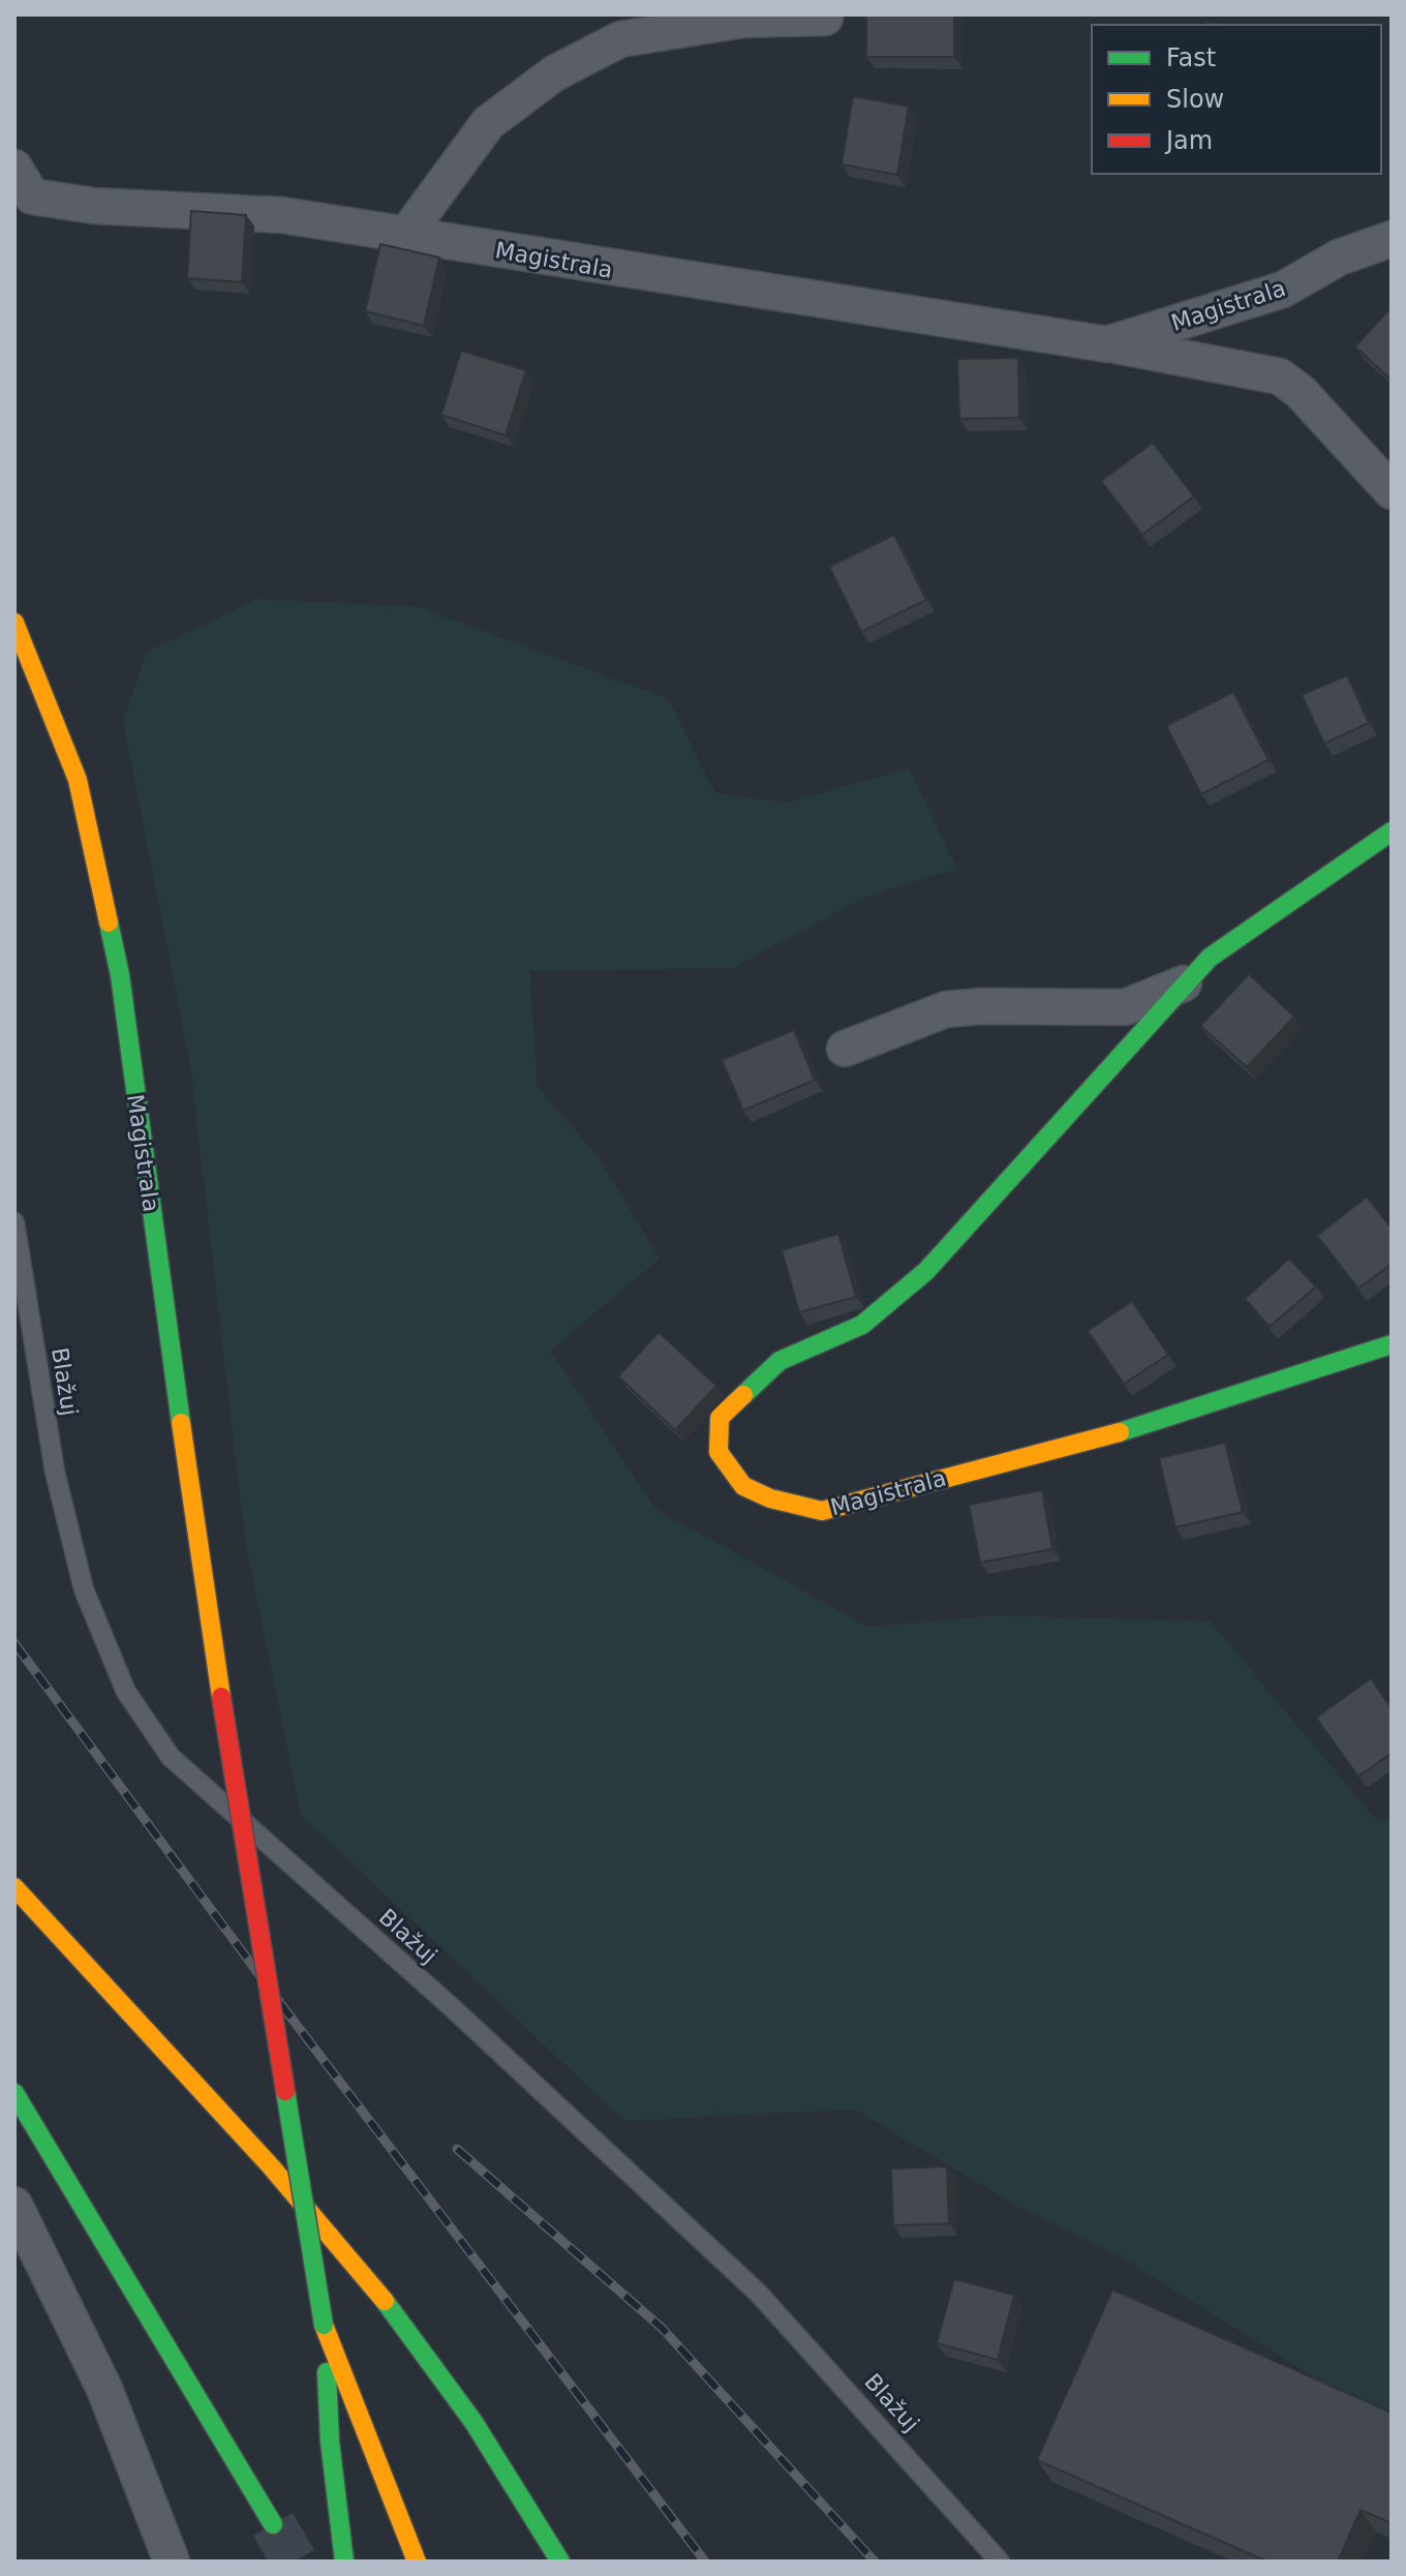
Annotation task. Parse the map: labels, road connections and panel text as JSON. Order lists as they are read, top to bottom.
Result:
{
  "streets": {
    "main road": ["Magistrala"],
    "lane": ["Blažuj"]
  },
  "legend": ["Fast", "Slow", "Jam"]
}
